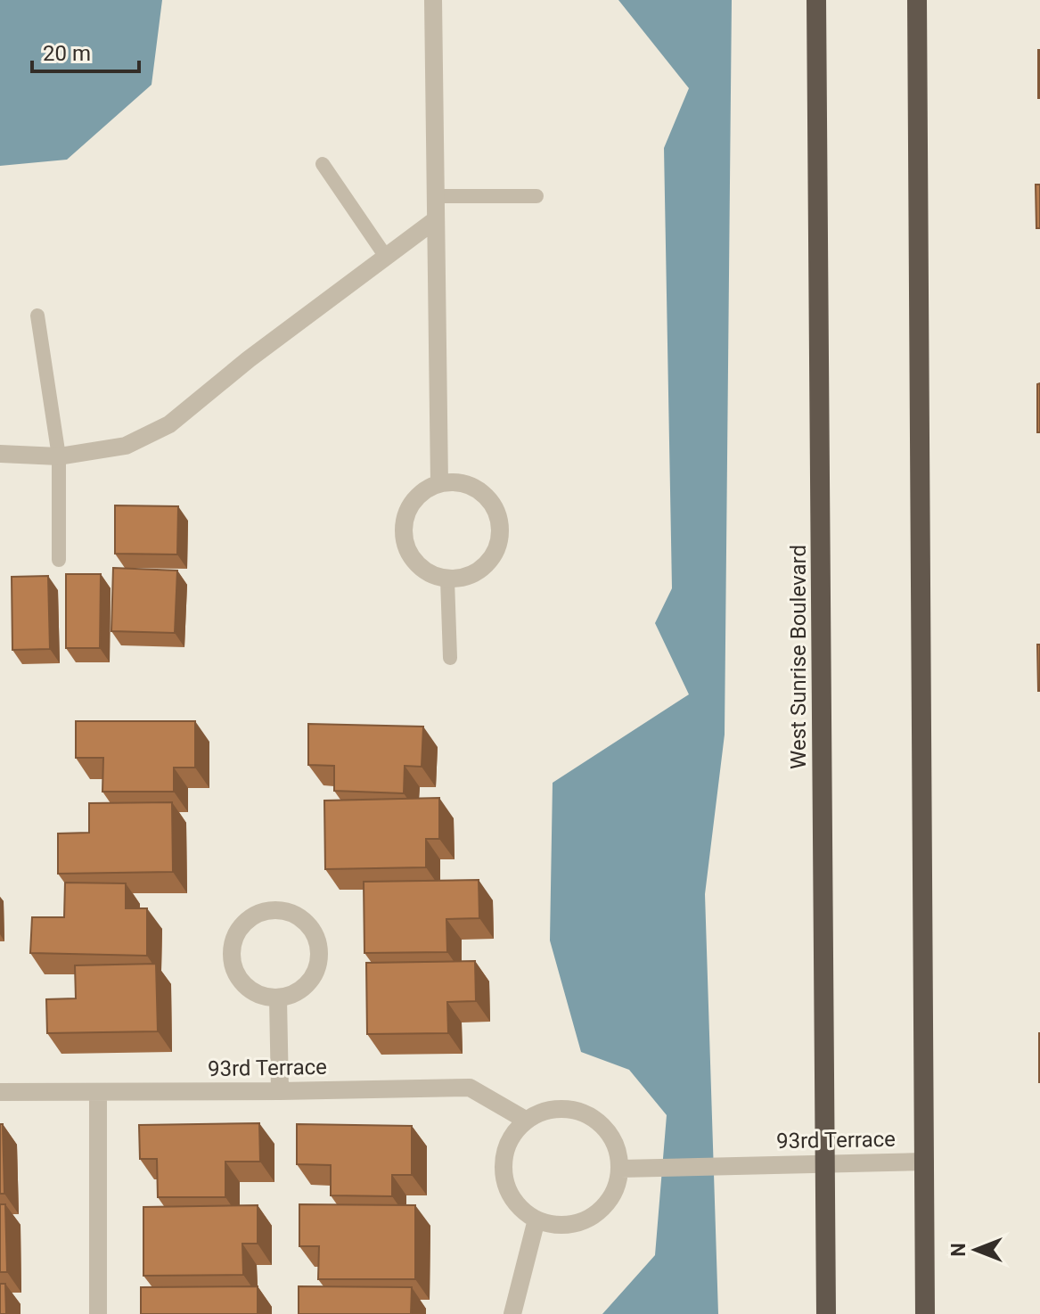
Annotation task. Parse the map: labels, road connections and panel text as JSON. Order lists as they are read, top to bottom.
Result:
{
  "streets": {
    "highway": ["West Sunrise Boulevard"],
    "street": ["93rd Terrace"]
  },
  "crossings": [
    ["West Sunrise Boulevard", "93rd Terrace"]
  ],
  "scale_bar": "20 m",
  "north": "left"
}
